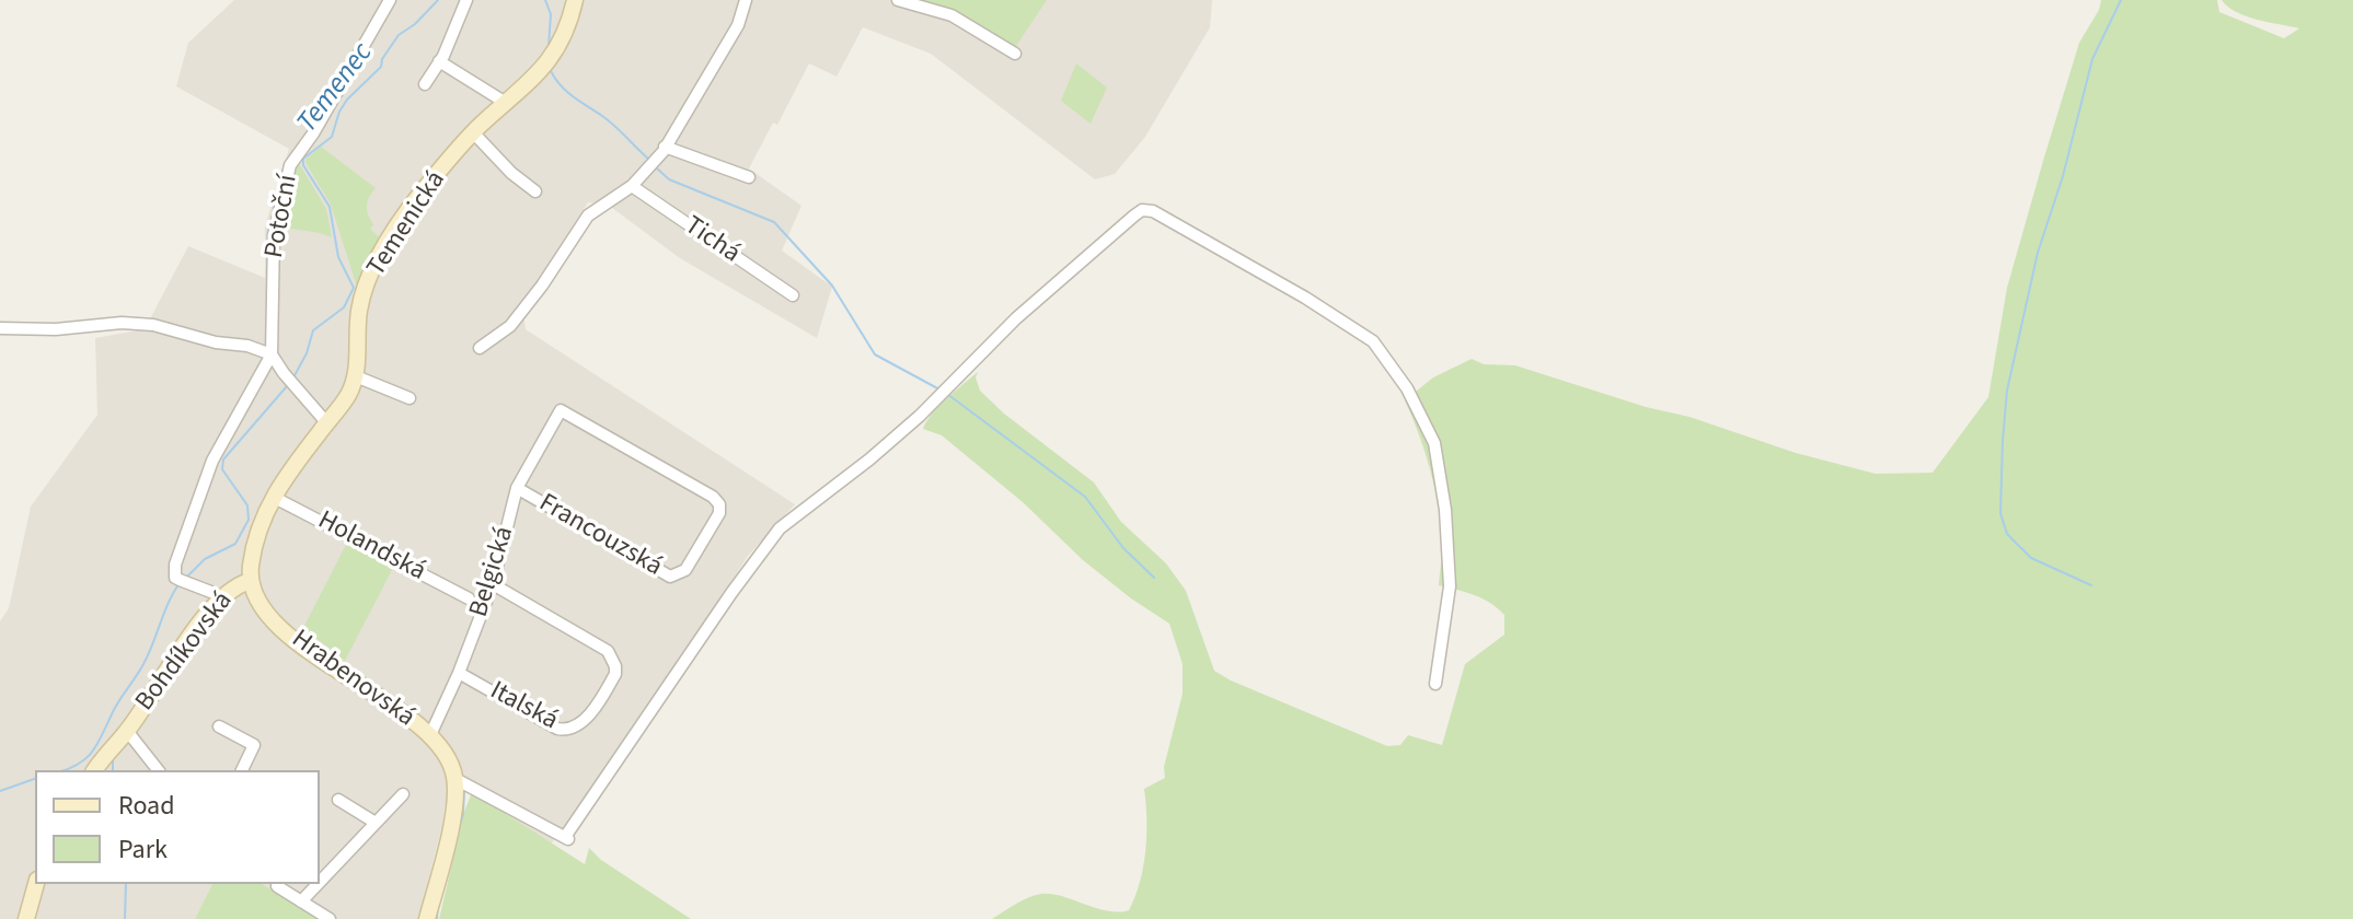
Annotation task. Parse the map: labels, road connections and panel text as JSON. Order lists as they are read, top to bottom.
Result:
{
  "streets": {
    "street": [
      "Potoční",
      "Temenická",
      "Tichá",
      "Francouzská",
      "Holandská",
      "Belgická",
      "Bohdíkovská",
      "Hrabenovská",
      "Italská"
    ]
  },
  "crossings": [
    ["Potoční", "Bohdíkovská"],
    ["Temenická", "Holandská"],
    ["Temenická", "Bohdíkovská"],
    ["Temenická", "Hrabenovská"],
    ["Francouzská", "Belgická"],
    ["Belgická", "Hrabenovská"],
    ["Belgická", "Italská"],
    ["Bohdíkovská", "Hrabenovská"]
  ],
  "water": ["Temenec"],
  "legend": ["Road", "Park"]
}
